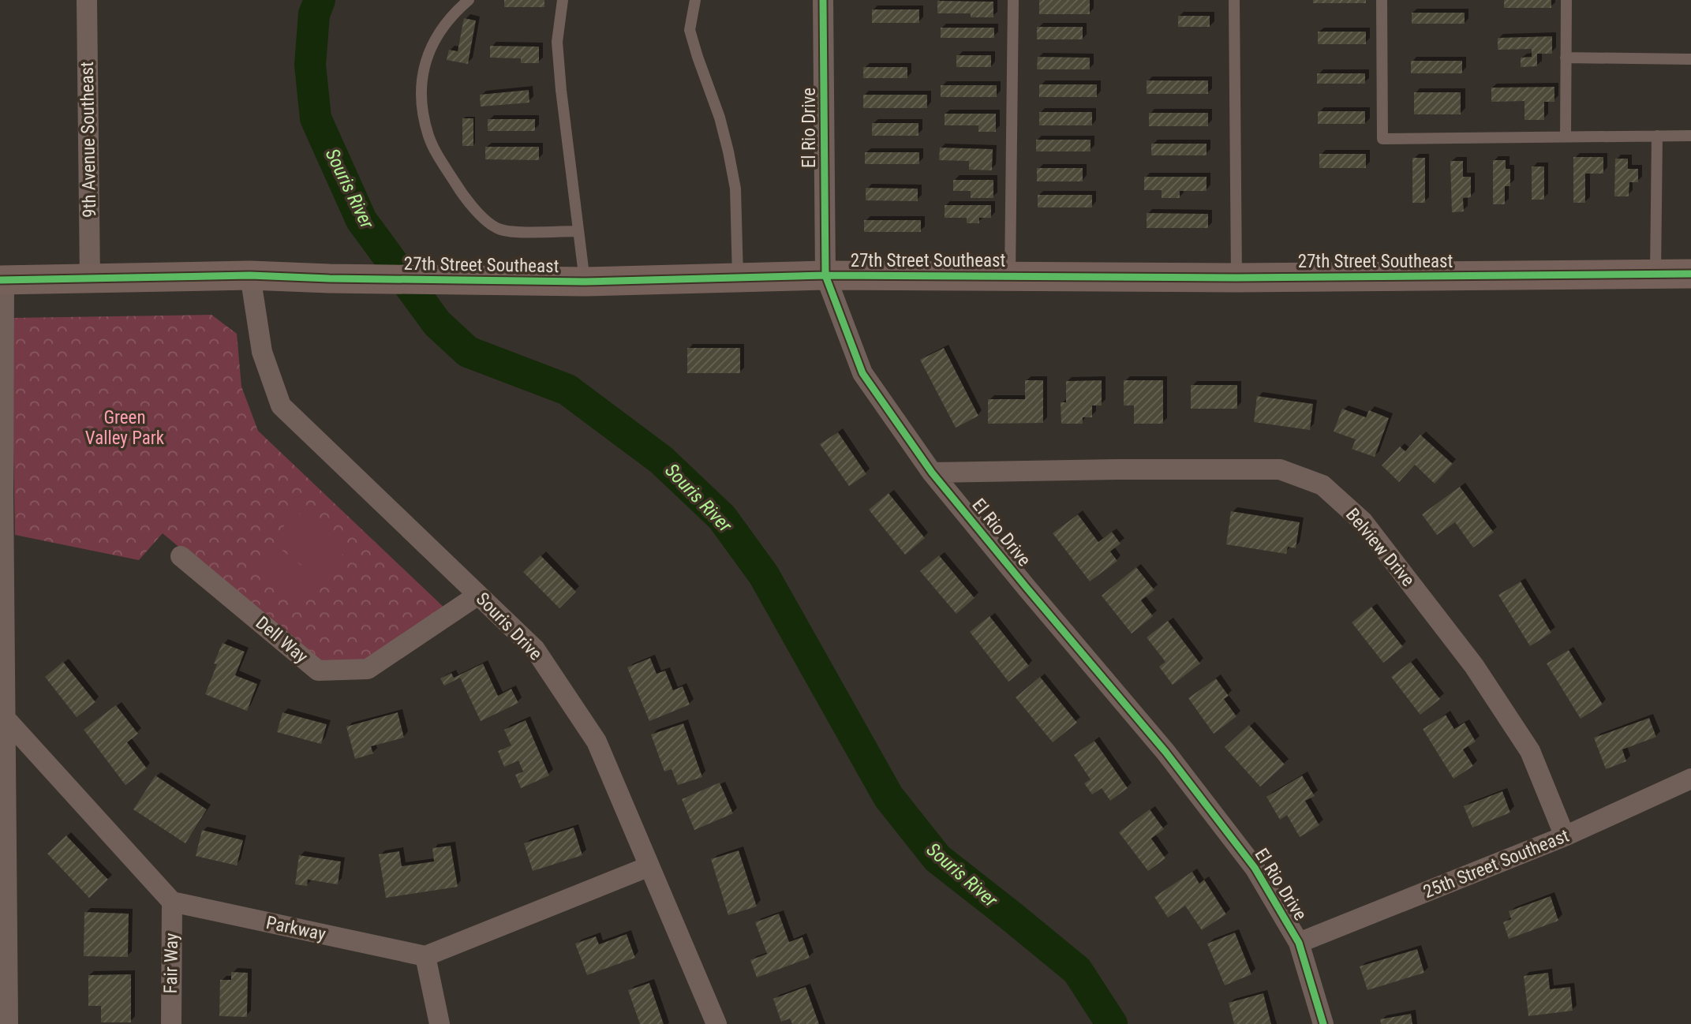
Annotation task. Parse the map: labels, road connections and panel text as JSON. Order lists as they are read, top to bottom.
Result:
{
  "streets": {
    "street": [
      "El Rio Drive",
      "9th Avenue Southeast",
      "27th Street Southeast",
      "Belview Drive",
      "Souris Drive",
      "Dell Way",
      "25th Street Southeast",
      "Parkway",
      "Fair Way"
    ]
  },
  "crossings": [
    ["El Rio Drive", "27th Street Southeast"],
    ["El Rio Drive", "Belview Drive"],
    ["El Rio Drive", "25th Street Southeast"],
    ["9th Avenue Southeast", "27th Street Southeast"],
    ["27th Street Southeast", "Souris Drive"],
    ["Belview Drive", "25th Street Southeast"],
    ["Souris Drive", "Dell Way"],
    ["Parkway", "Fair Way"]
  ],
  "water": ["Souris River"],
  "parks": ["Green Valley Park"]
}
